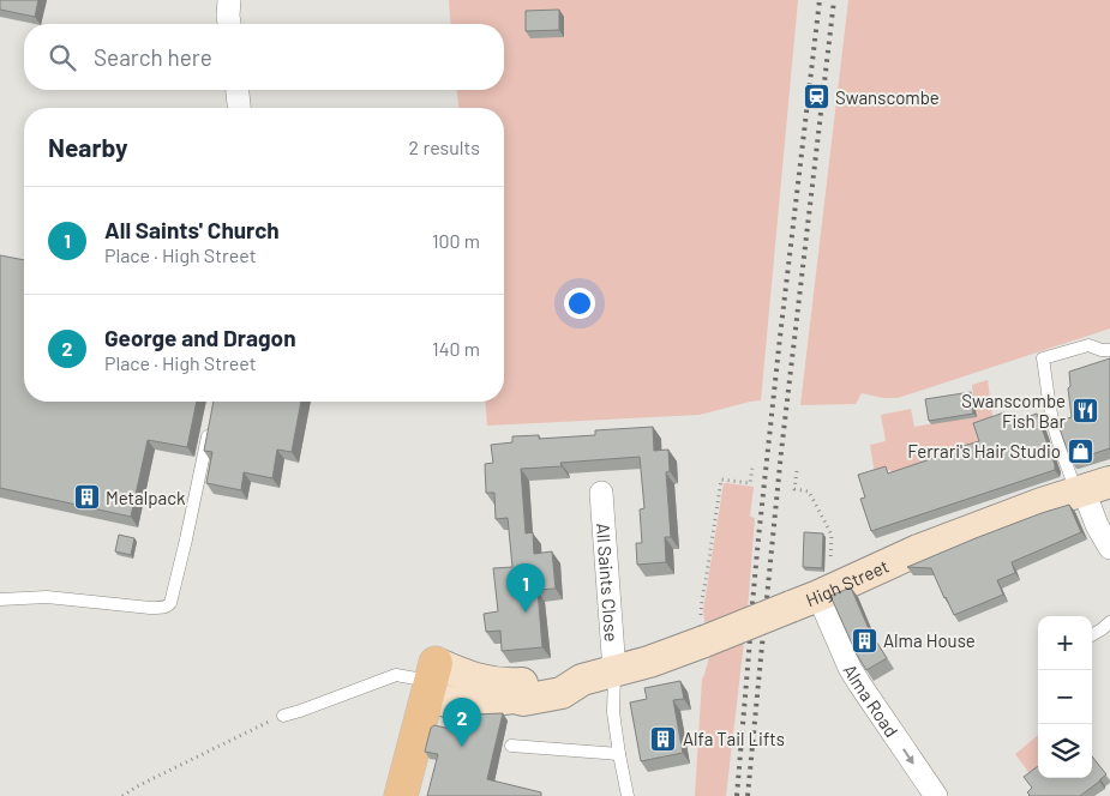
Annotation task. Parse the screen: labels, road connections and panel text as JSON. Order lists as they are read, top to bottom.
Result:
{
  "streets": {
    "main road": ["High Street"],
    "street": ["All Saints Close", "Alma Road"]
  },
  "crossings": [
    ["All Saints Close", "High Street"],
    ["High Street", "Alma Road"]
  ],
  "one_way": ["Alma Road"],
  "places": {
    "station": ["Swanscombe"],
    "restaurant": ["Swanscombe Fish Bar"],
    "shop": ["Ferrari's Hair Studio"],
    "building": ["Metalpack", "Alma House", "Alfa Tail Lifts"]
  },
  "page": {
    "search": "Search here",
    "heading": ["Nearby", "2 results"],
    "list": [
      {
        "mark": "1",
        "name": "All Saints' Church",
        "note": "Place · High Street",
        "value": "100 m"
      },
      {
        "mark": "2",
        "name": "George and Dragon",
        "note": "Place · High Street",
        "value": "140 m"
      }
    ],
    "pins": ["1", "2"],
    "map_buttons": ["+", "−"]
  }
}
